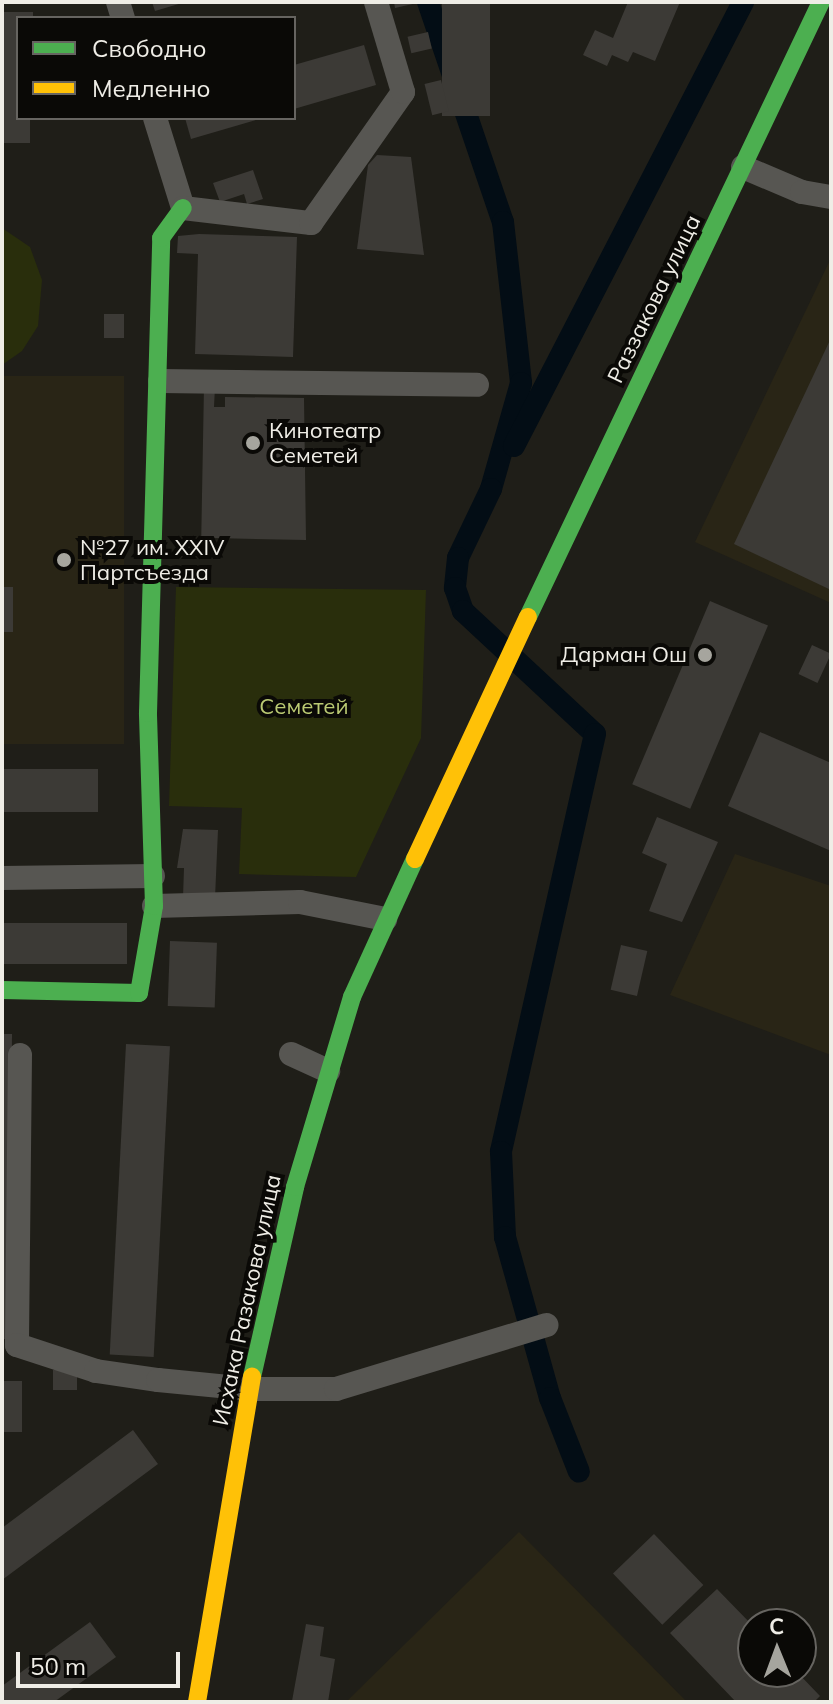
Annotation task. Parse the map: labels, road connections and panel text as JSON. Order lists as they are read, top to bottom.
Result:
{
  "streets": {
    "main road": ["Раззакова улица", "Исхака Разакова улица"]
  },
  "crossings": [
    ["Раззакова улица", "Исхака Разакова улица"]
  ],
  "parks": ["Семетей"],
  "places": ["Кинотеатр Семетей", "№27 им. XXIV Партсъезда", "Дарман Ош"],
  "legend": ["Свободно", "Медленно"],
  "scale_bar": "50 m",
  "north": "top"
}
